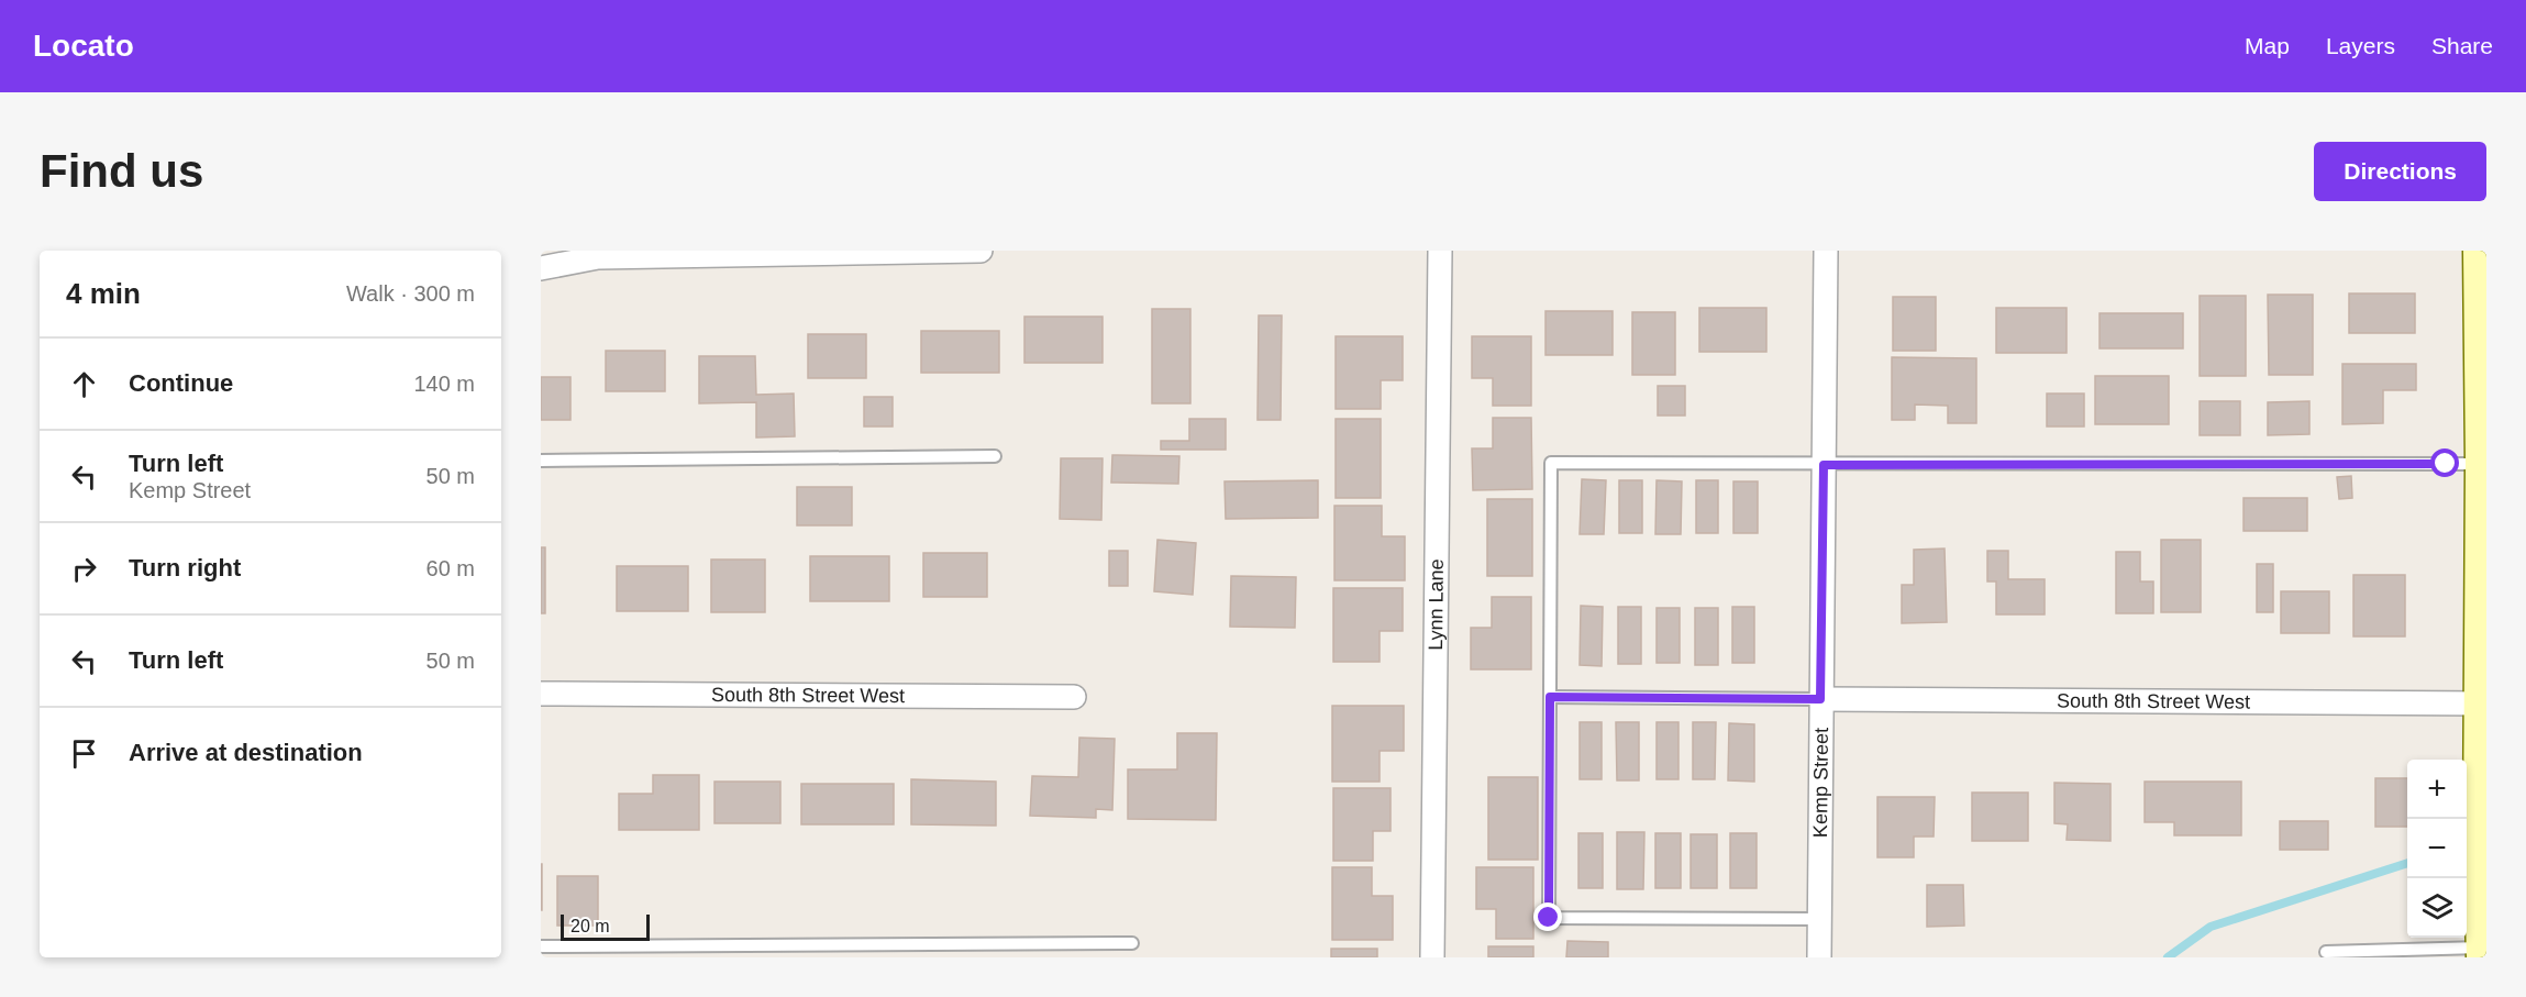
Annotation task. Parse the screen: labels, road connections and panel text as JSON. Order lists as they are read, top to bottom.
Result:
{
  "streets": {
    "street": ["Lynn Lane", "South 8th Street West", "Kemp Street"]
  },
  "crossings": [
    ["South 8th Street West", "Kemp Street"]
  ],
  "scale_bar": "20 m",
  "page": {
    "header": "Locato",
    "nav": ["Map", "Layers", "Share"],
    "buttons": "Directions",
    "title": "Find us",
    "heading": ["4 min", "Walk · 300 m"],
    "list": [
      ["Continue", "140 m"],
      ["Turn left", "Kemp Street", "50 m"],
      ["Turn right", "60 m"],
      ["Turn left", "50 m"],
      "Arrive at destination"
    ],
    "map_buttons": ["+", "−"],
    "scale": "20 m"
  }
}
